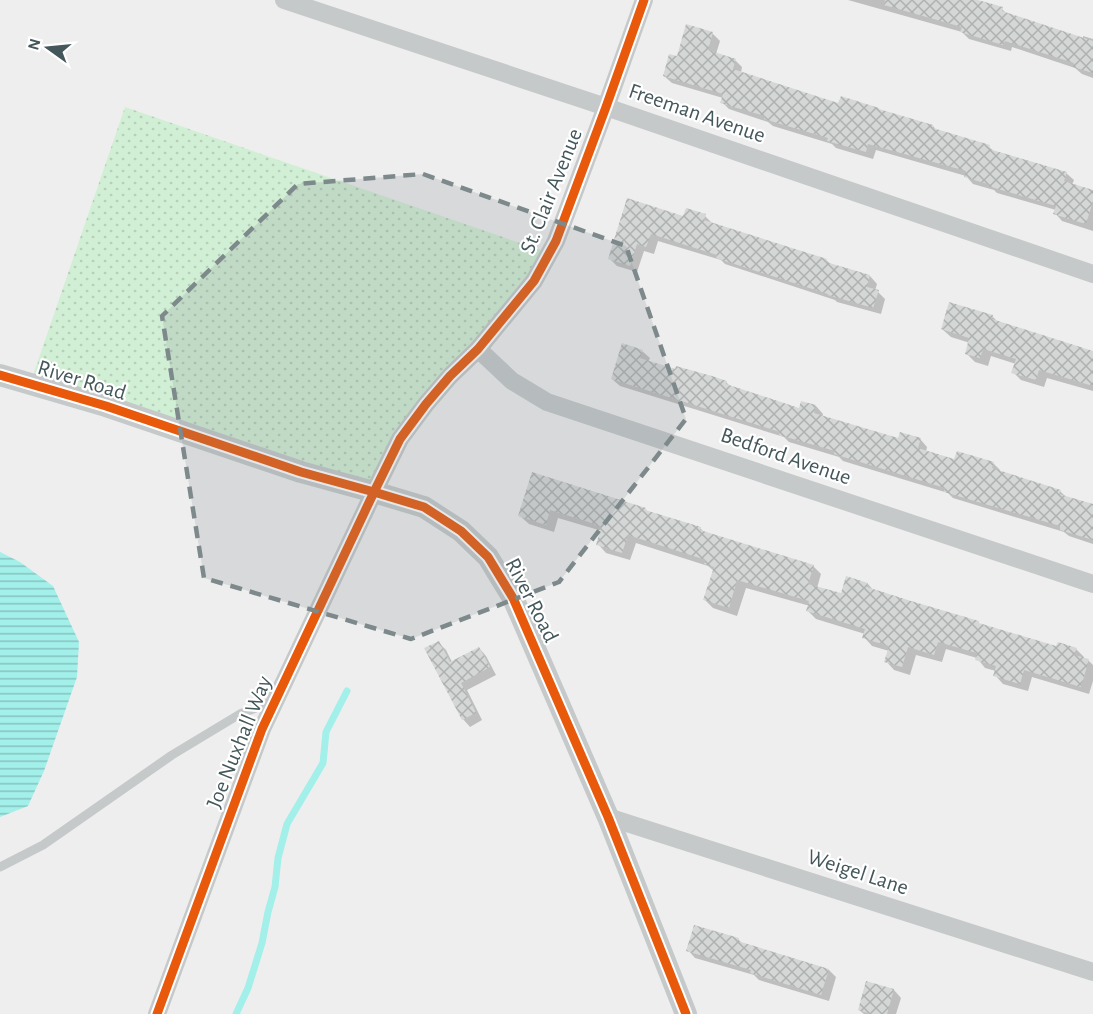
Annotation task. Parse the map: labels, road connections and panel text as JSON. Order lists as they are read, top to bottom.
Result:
{
  "streets": {
    "street": [
      "Freeman Avenue",
      "St. Clair Avenue",
      "River Road",
      "Bedford Avenue",
      "Joe Nuxhall Way",
      "Weigel Lane"
    ]
  },
  "crossings": [
    ["Freeman Avenue", "St. Clair Avenue"],
    ["St. Clair Avenue", "River Road"],
    ["St. Clair Avenue", "Bedford Avenue"],
    ["St. Clair Avenue", "Joe Nuxhall Way"],
    ["River Road", "Joe Nuxhall Way"],
    ["River Road", "Weigel Lane"]
  ],
  "north": "left"
}
